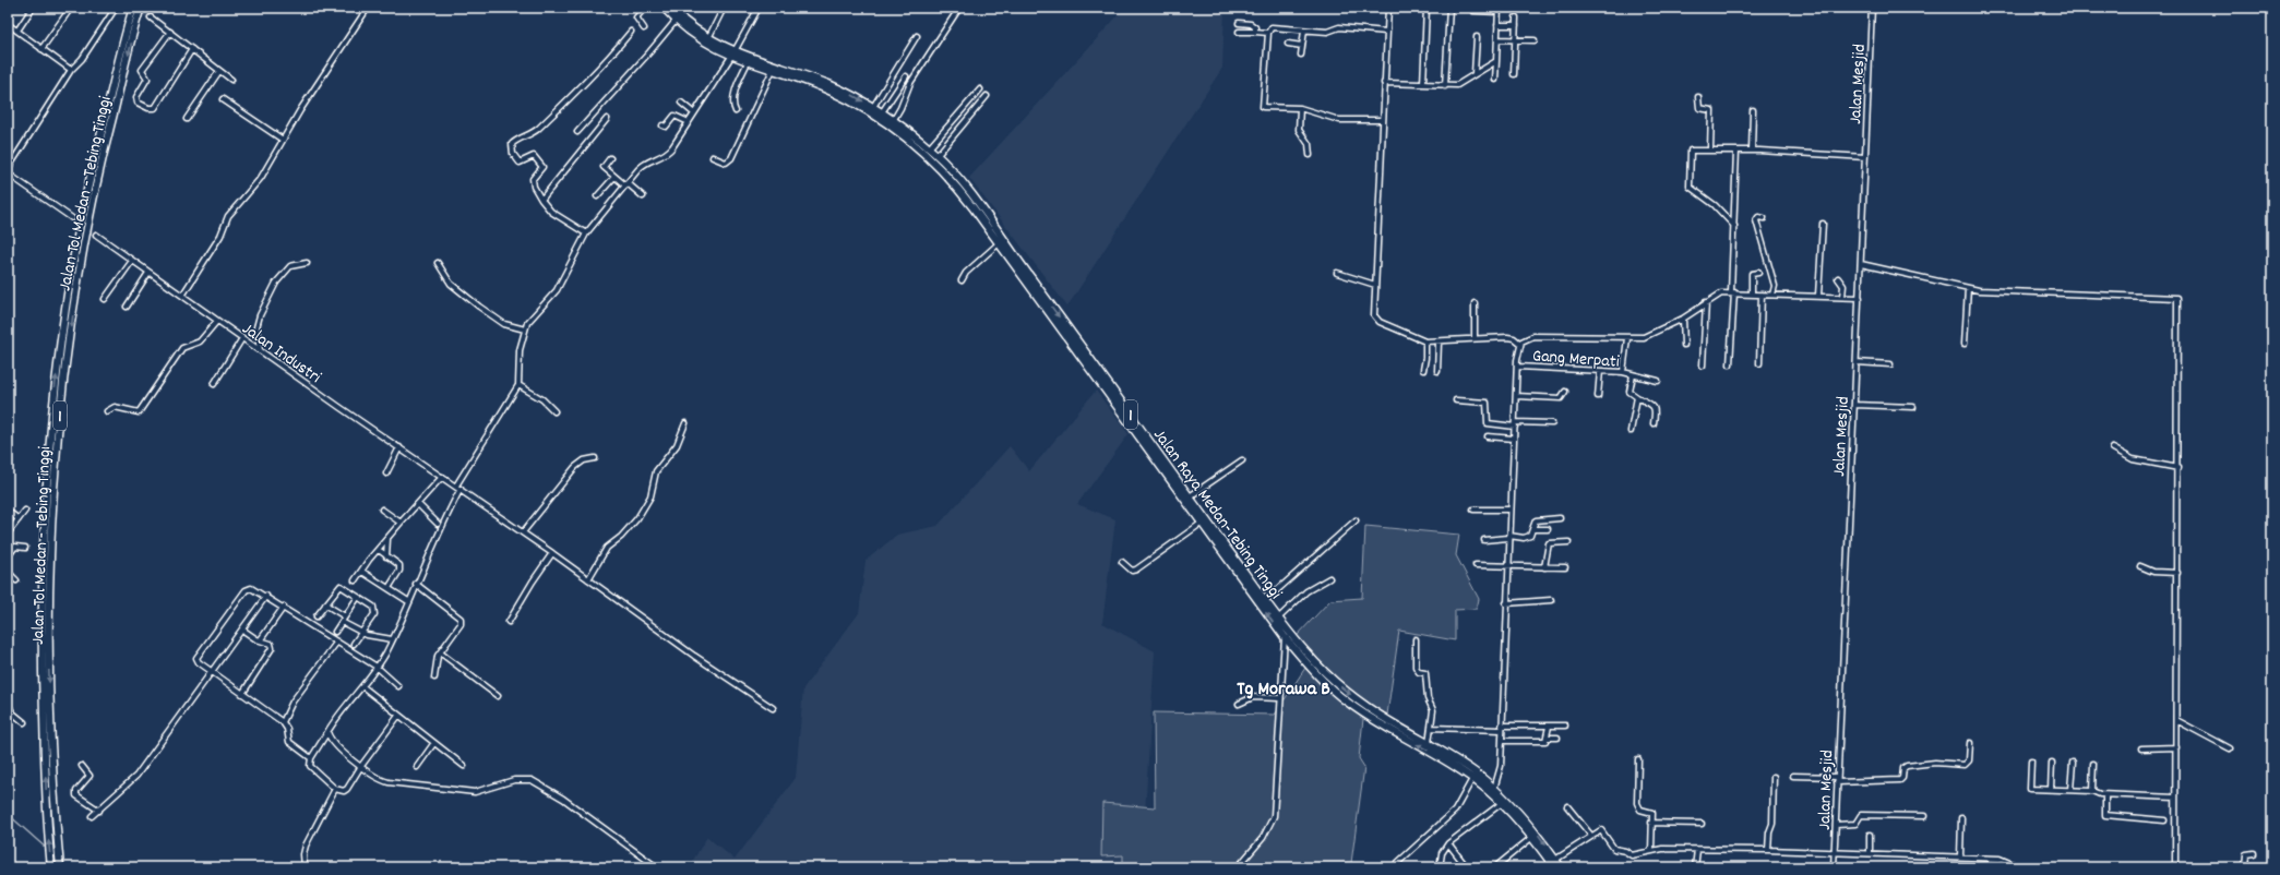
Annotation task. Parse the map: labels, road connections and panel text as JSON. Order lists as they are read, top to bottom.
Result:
{
  "streets": {
    "highway": ["Jalan Tol Medan - Tebing Tinggi", "1", "Jalan Raya Medan-Tebing Tinggi"],
    "street": ["Jalan Mesjid", "Jalan Industri", "Gang Merpati"]
  },
  "districts": ["Tg Morawa B"]
}
